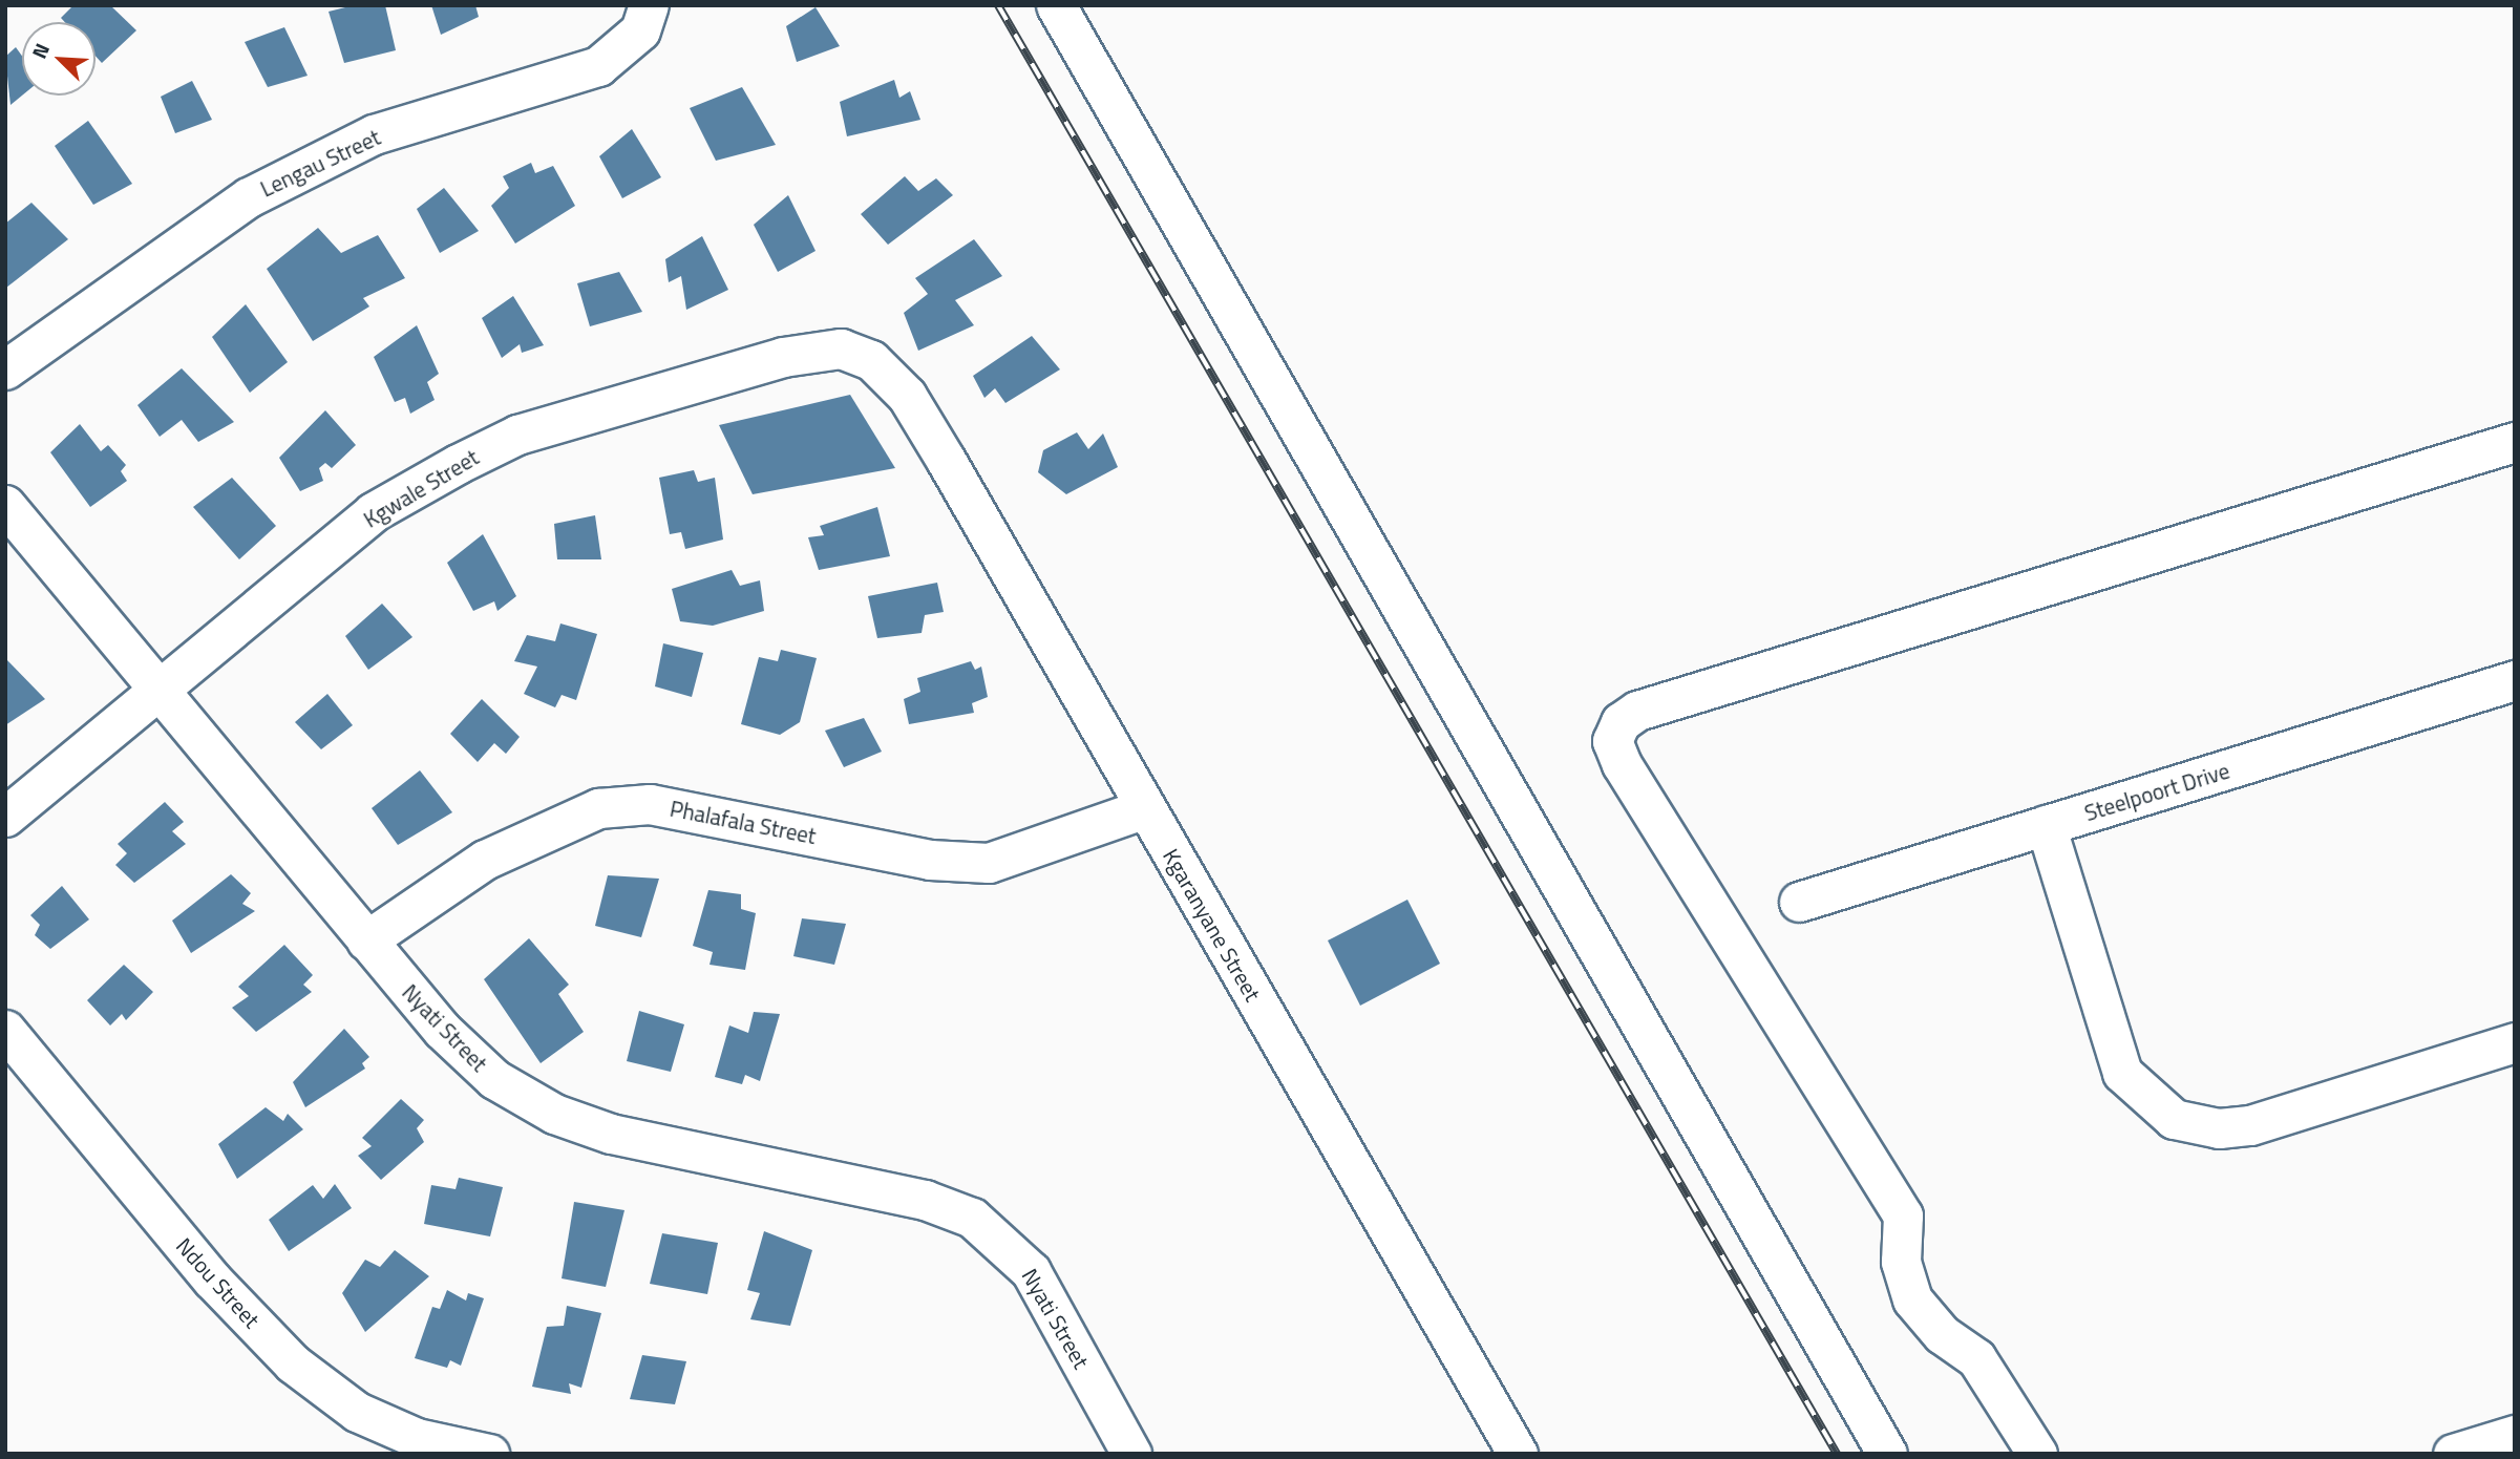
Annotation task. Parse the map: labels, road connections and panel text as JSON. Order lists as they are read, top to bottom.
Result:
{
  "streets": {
    "street": [
      "Lengau Street",
      "Kgwale Street",
      "Steelpoort Drive",
      "Phalafala Street",
      "Kgaranyane Street",
      "Nyati Street",
      "Ndou Street"
    ]
  },
  "crossings": [
    ["Kgwale Street", "Kgaranyane Street"],
    ["Kgwale Street", "Nyati Street"],
    ["Phalafala Street", "Kgaranyane Street"],
    ["Phalafala Street", "Nyati Street"]
  ],
  "north": "top left"
}
